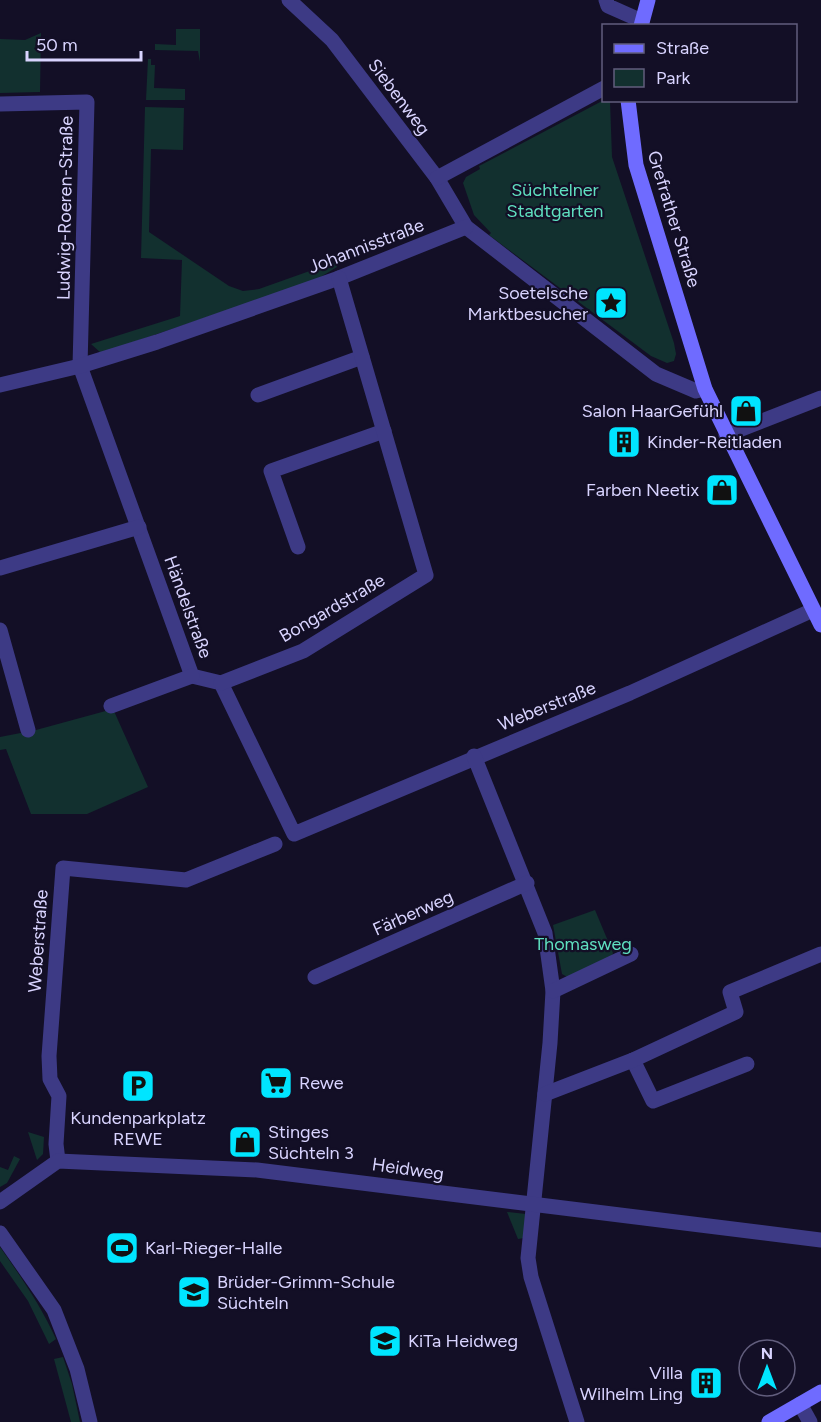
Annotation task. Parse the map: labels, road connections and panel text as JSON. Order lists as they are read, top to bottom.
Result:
{
  "streets": {
    "main road": ["Grefrather Straße"],
    "street": [
      "Siebenweg",
      "Ludwig-Roeren-Straße",
      "Johannisstraße",
      "Händelstraße",
      "Bongardstraße",
      "Weberstraße",
      "Färberweg",
      "Heidweg"
    ]
  },
  "crossings": [
    ["Siebenweg", "Johannisstraße"],
    ["Ludwig-Roeren-Straße", "Johannisstraße"],
    ["Ludwig-Roeren-Straße", "Händelstraße"],
    ["Grefrather Straße", "Weberstraße"],
    ["Johannisstraße", "Händelstraße"],
    ["Händelstraße", "Bongardstraße"],
    ["Händelstraße", "Weberstraße"],
    ["Bongardstraße", "Weberstraße"],
    ["Weberstraße", "Heidweg"]
  ],
  "parks": ["Süchtelner Stadtgarten", "Thomasweg"],
  "places": {
    "place": ["Soetelsche Marktbesucher"],
    "shop": ["Salon HaarGefühl", "Farben Neetix", "Stinges Süchteln 3"],
    "building": ["Kinder-Reitladen", "Villa Wilhelm Ling"],
    "supermarket": ["Rewe"],
    "parking": ["Kundenparkplatz REWE"],
    "sports": ["Karl-Rieger-Halle"],
    "school or university": ["Brüder-Grimm-Schule Süchteln", "KiTa Heidweg"]
  },
  "legend": ["Straße", "Park"],
  "scale_bar": "50 m",
  "north": "top"
}
